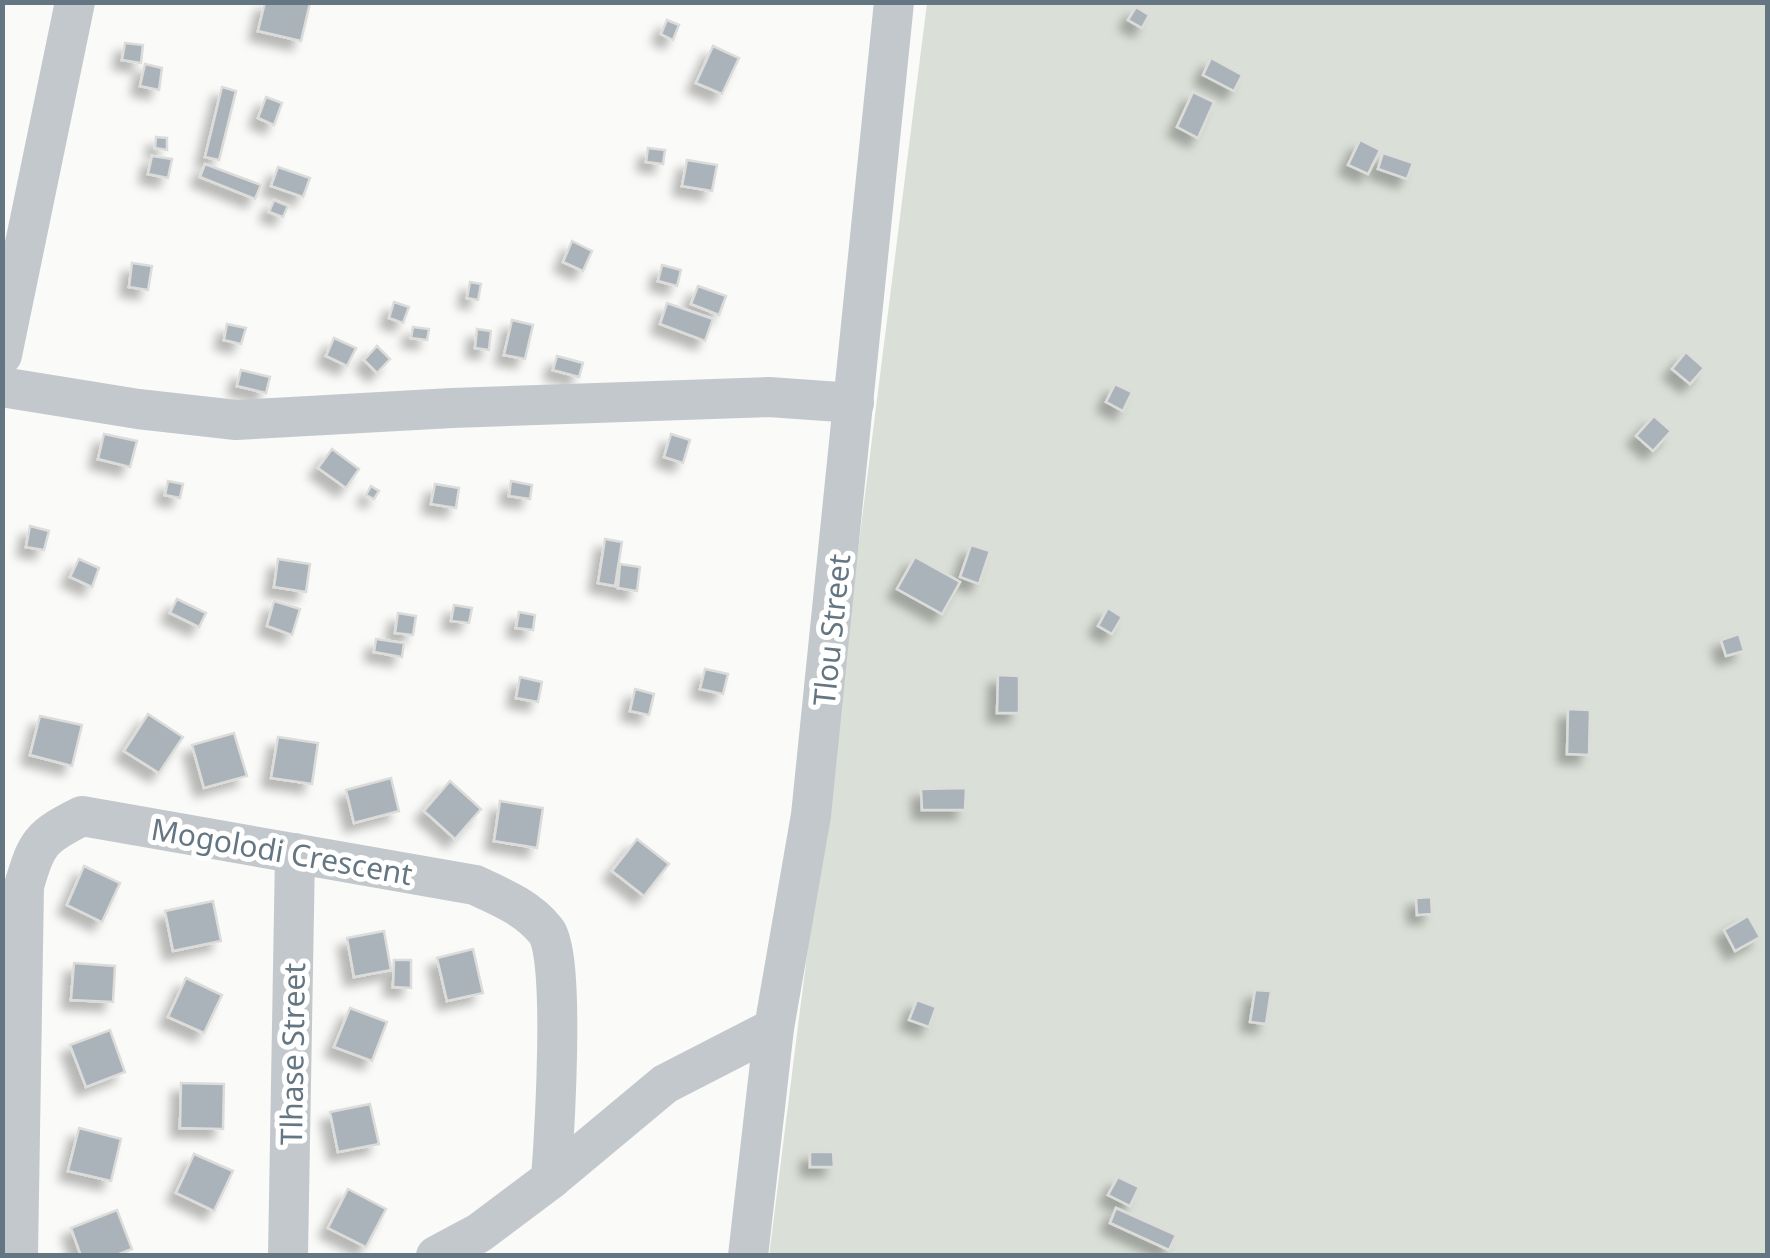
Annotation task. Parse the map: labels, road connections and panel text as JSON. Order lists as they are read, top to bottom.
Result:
{
  "streets": {
    "street": ["Tlou Street", "Mogolodi Crescent", "Tlhase Street"]
  },
  "crossings": [
    ["Mogolodi Crescent", "Tlhase Street"]
  ]
}
